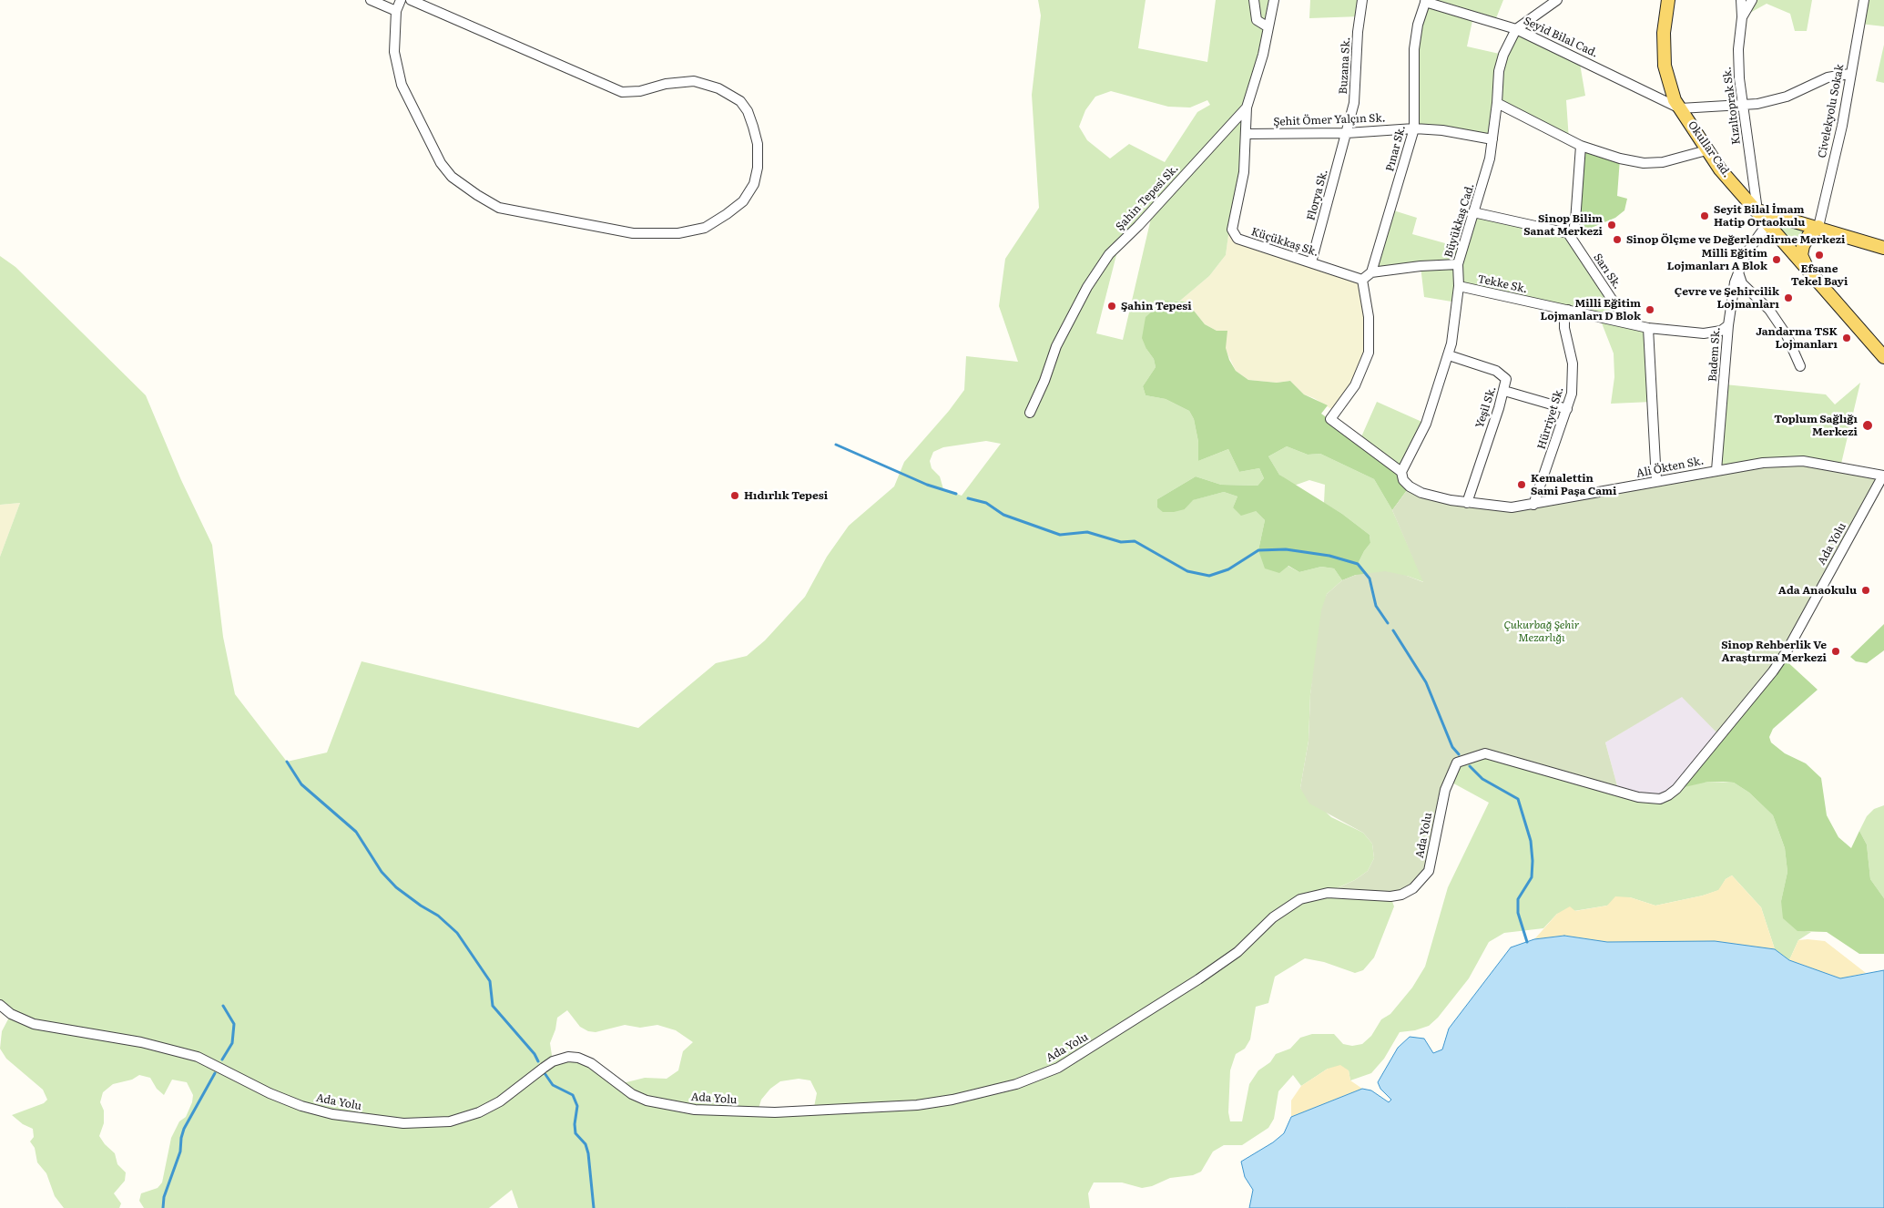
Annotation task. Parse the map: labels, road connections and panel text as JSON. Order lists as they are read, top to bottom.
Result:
{
  "streets": {
    "main road": ["Okullar Cad."],
    "street": [
      "Seyid Bilal Cad.",
      "Buzana Sk.",
      "Kızıltoprak Sk.",
      "Civelekyolu Sokak",
      "Şehit Ömer Yalçın Sk.",
      "Pınar Sk.",
      "Florya Sk.",
      "Şahin Tepesi Sk.",
      "Büyükkaş Cad.",
      "Küçükkaş Sk.",
      "Sarı Sk.",
      "Tekke Sk.",
      "Badem Sk.",
      "Yeşil Sk.",
      "Hürriyet Sk.",
      "Ali Ökten Sk.",
      "Ada Yolu"
    ]
  },
  "crossings": [
    ["Seyid Bilal Cad.", "Pınar Sk."],
    ["Seyid Bilal Cad.", "Okullar Cad."],
    ["Seyid Bilal Cad.", "Büyükkaş Cad."],
    ["Buzana Sk.", "Şehit Ömer Yalçın Sk."],
    ["Buzana Sk.", "Florya Sk."],
    ["Kızıltoprak Sk.", "Okullar Cad."],
    ["Şehit Ömer Yalçın Sk.", "Pınar Sk."],
    ["Şehit Ömer Yalçın Sk.", "Florya Sk."],
    ["Şehit Ömer Yalçın Sk.", "Büyükkaş Cad."],
    ["Şehit Ömer Yalçın Sk.", "Küçükkaş Sk."],
    ["Okullar Cad.", "Badem Sk."],
    ["Florya Sk.", "Küçükkaş Sk."],
    ["Şahin Tepesi Sk.", "Küçükkaş Sk."],
    ["Büyükkaş Cad.", "Tekke Sk."],
    ["Büyükkaş Cad.", "Yeşil Sk."],
    ["Büyükkaş Cad.", "Ali Ökten Sk."],
    ["Küçükkaş Sk.", "Ali Ökten Sk."],
    ["Sarı Sk.", "Tekke Sk."],
    ["Tekke Sk.", "Badem Sk."],
    ["Tekke Sk.", "Hürriyet Sk."],
    ["Badem Sk.", "Ali Ökten Sk."],
    ["Yeşil Sk.", "Ali Ökten Sk."],
    ["Hürriyet Sk.", "Ali Ökten Sk."],
    ["Ali Ökten Sk.", "Ada Yolu"]
  ],
  "parks": ["Çukurbağ Şehir Mezarlığı"],
  "places": [
    "Seyit Bilal İmam Hatip Ortaokulu",
    "Sinop Bilim Sanat Merkezi",
    "Sinop Ölçme ve Değerlendirme Merkezi",
    "Efsane Tekel Bayi",
    "Milli Eğitim Lojmanları A Blok",
    "Çevre ve Şehircilik Lojmanları",
    "Şahin Tepesi",
    "Milli Eğitim Lojmanları D Blok",
    "Jandarma TSK Lojmanları",
    "Toplum Sağlığı Merkezi",
    "Kemalettin Sami Paşa Cami",
    "Hıdırlık Tepesi",
    "Ada Anaokulu",
    "Sinop Rehberlik Ve Araştırma Merkezi"
  ]
}
